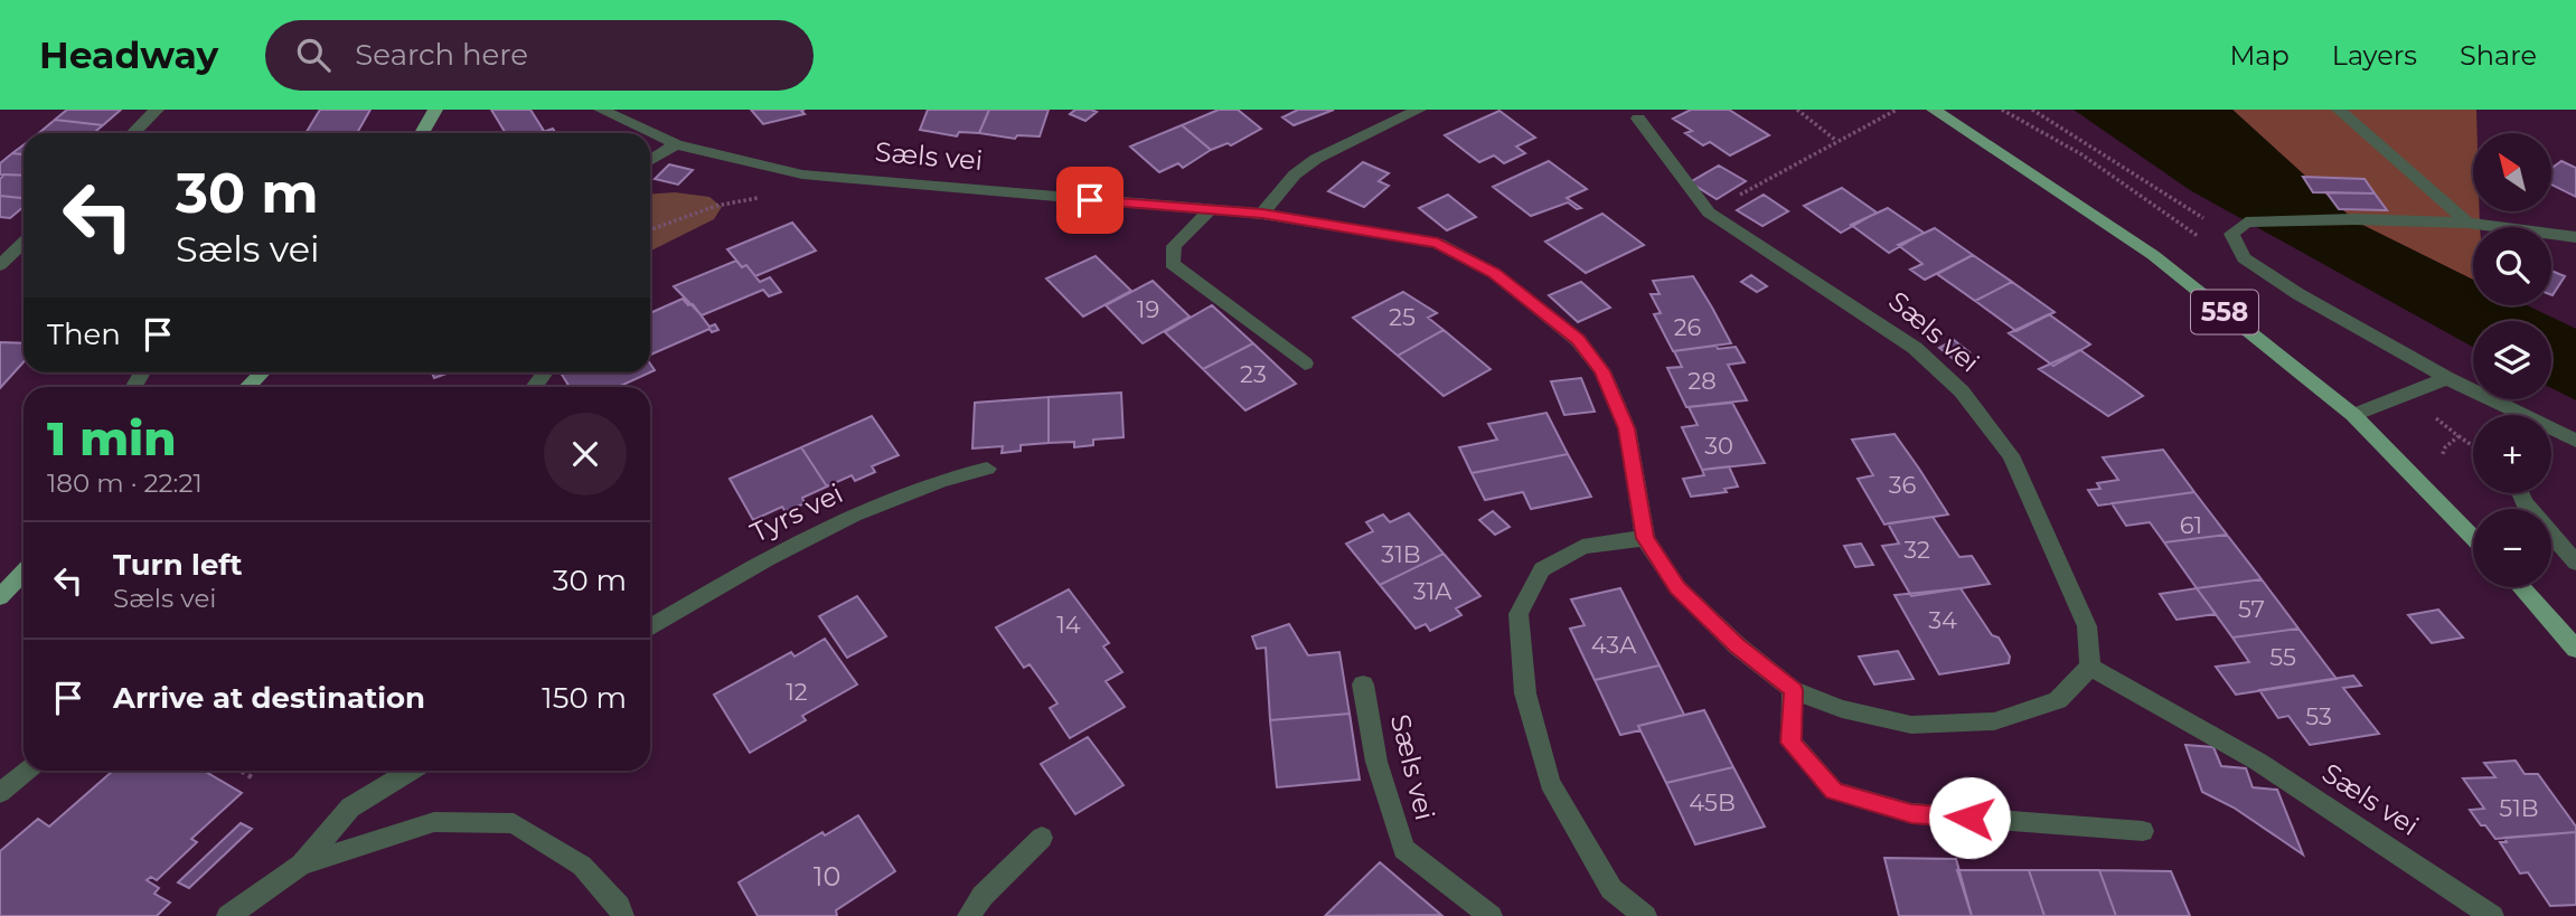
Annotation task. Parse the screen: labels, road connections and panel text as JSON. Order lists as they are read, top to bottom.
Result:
{
  "streets": {
    "main road": ["558"],
    "street": ["Sæls vei", "Tyrs vei"]
  },
  "house_numbers": [
    "19",
    "25",
    "26",
    "23",
    "28",
    "30",
    "36",
    "61",
    "32",
    "31B",
    "31A",
    "57",
    "34",
    "14",
    "43A",
    "55",
    "12",
    "53",
    "45B",
    "51B",
    "10"
  ],
  "north": "top left",
  "page": {
    "header": "Headway",
    "search": "Search here",
    "nav": ["Map", "Layers", "Share"],
    "map_buttons": ["+", "−"],
    "turn": ["30 m", "Sæls vei"],
    "then": "Then",
    "heading": ["1 min", "180 m · 22:21"],
    "list": [
      {
        "name": "Turn left",
        "note": "Sæls vei",
        "value": "30 m"
      },
      {
        "name": "Arrive at destination",
        "value": "150 m"
      }
    ]
  }
}
